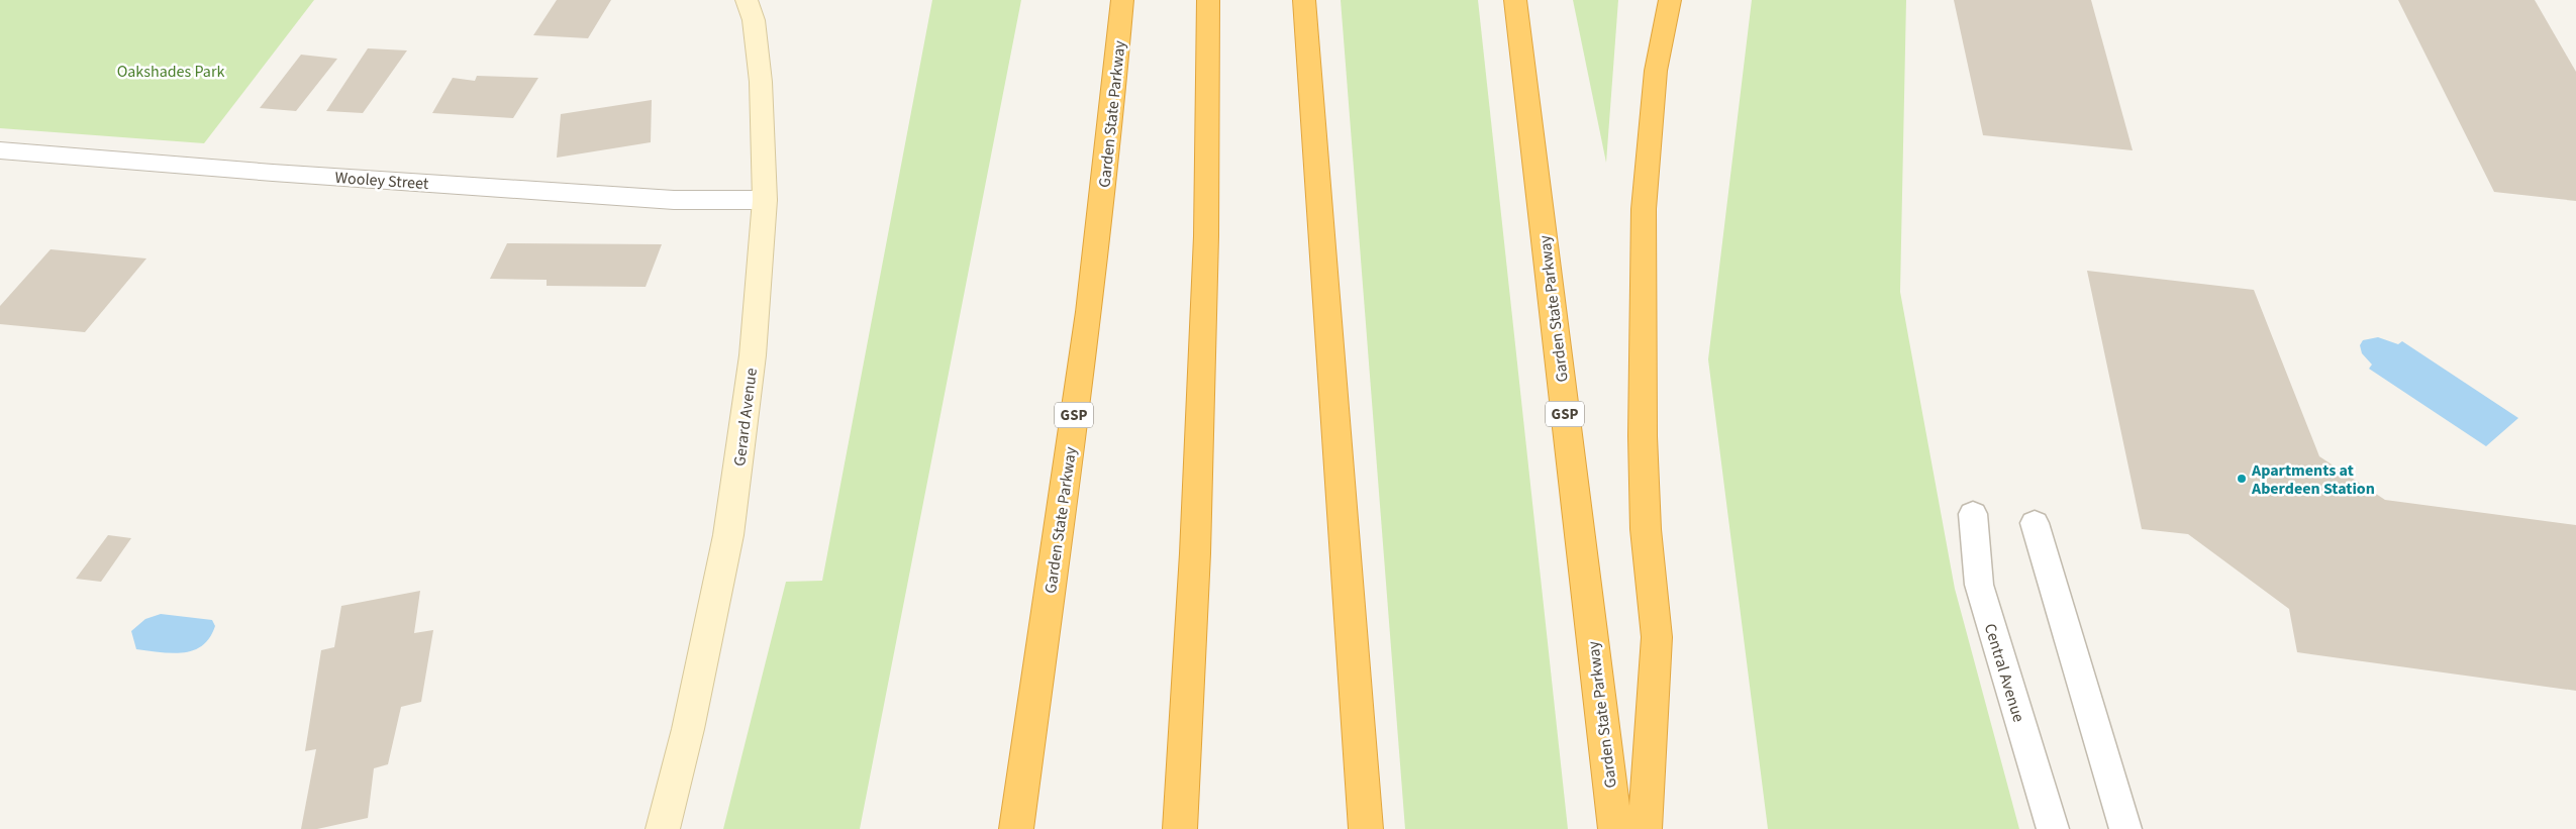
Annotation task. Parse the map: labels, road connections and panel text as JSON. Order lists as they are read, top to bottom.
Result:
{
  "streets": {
    "highway": ["Garden State Parkway", "GSP"],
    "street": ["Wooley Street", "Gerard Avenue"],
    "lane": ["Central Avenue"]
  },
  "crossings": [
    ["Wooley Street", "Gerard Avenue"]
  ],
  "parks": ["Oakshades Park"],
  "places": ["Apartments at Aberdeen Station"]
}
